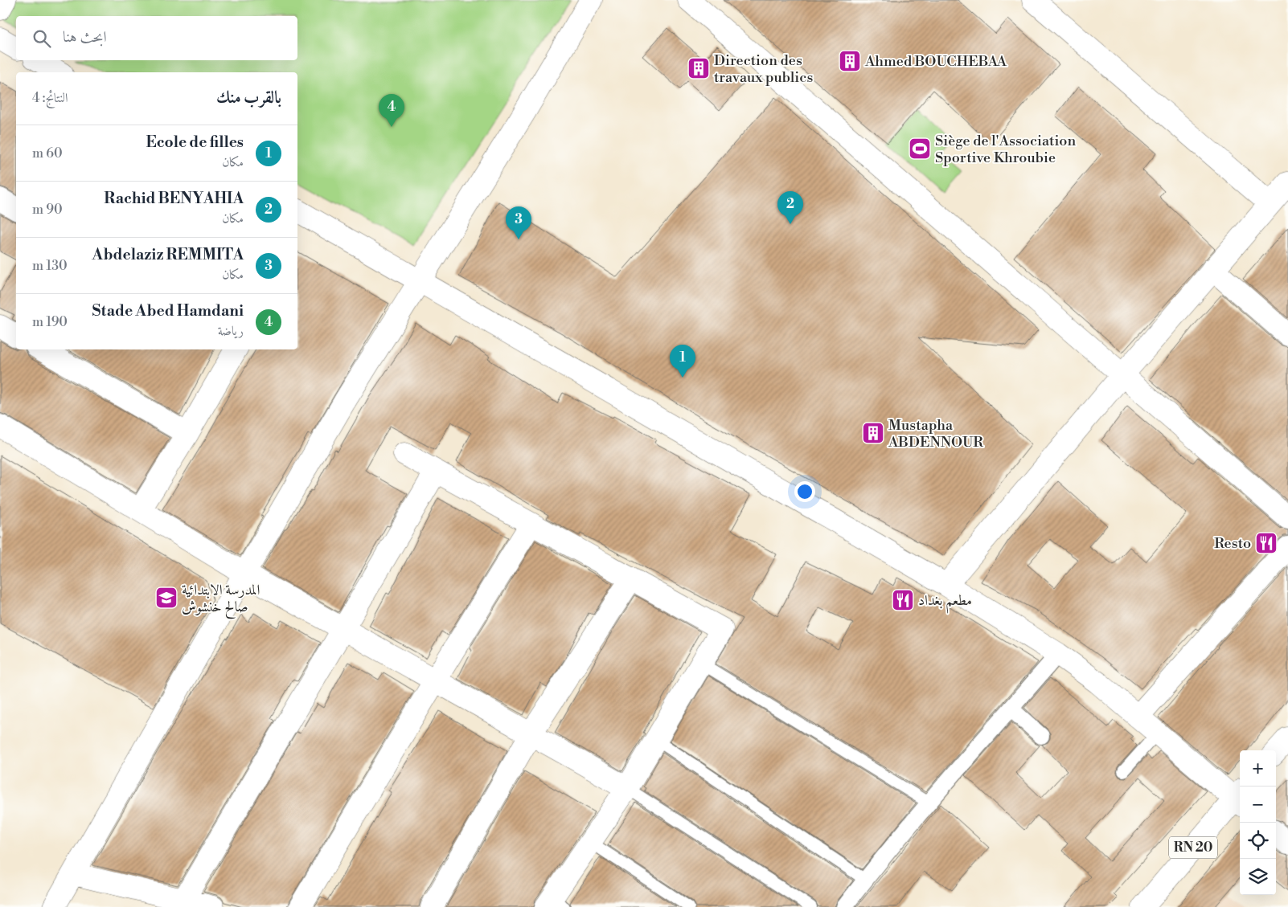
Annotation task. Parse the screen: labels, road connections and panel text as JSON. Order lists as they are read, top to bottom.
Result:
{
  "streets": {
    "street": ["RN 20"]
  },
  "places": {
    "building": ["Ahmed BOUCHEBAA", "Direction des travaux publics", "Mustapha ABDENNOUR"],
    "sports": ["Siège de l'Association Sportive Khroubie"],
    "restaurant": ["Resto", "مطعم بغداد"],
    "school or university": ["المدرسة الابتدائية صالح خنشوش"]
  },
  "page": {
    "search": "ابحث هنا",
    "heading": ["بالقرب منك", "النتائج: 4"],
    "pins": [
      "4",
      "2",
      "3",
      "1"
    ],
    "list": [
      {
        "mark": "1",
        "name": "Ecole de filles",
        "note": "مكان",
        "value": "60 m"
      },
      {
        "mark": "2",
        "name": "Rachid BENYAHIA",
        "note": "مكان",
        "value": "90 m"
      },
      {
        "mark": "3",
        "name": "Abdelaziz REMMITA",
        "note": "مكان",
        "value": "130 m"
      },
      {
        "mark": "4",
        "name": "Stade Abed Hamdani",
        "note": "رياضة",
        "value": "190 m"
      }
    ],
    "map_buttons": ["+", "−"]
  }
}
